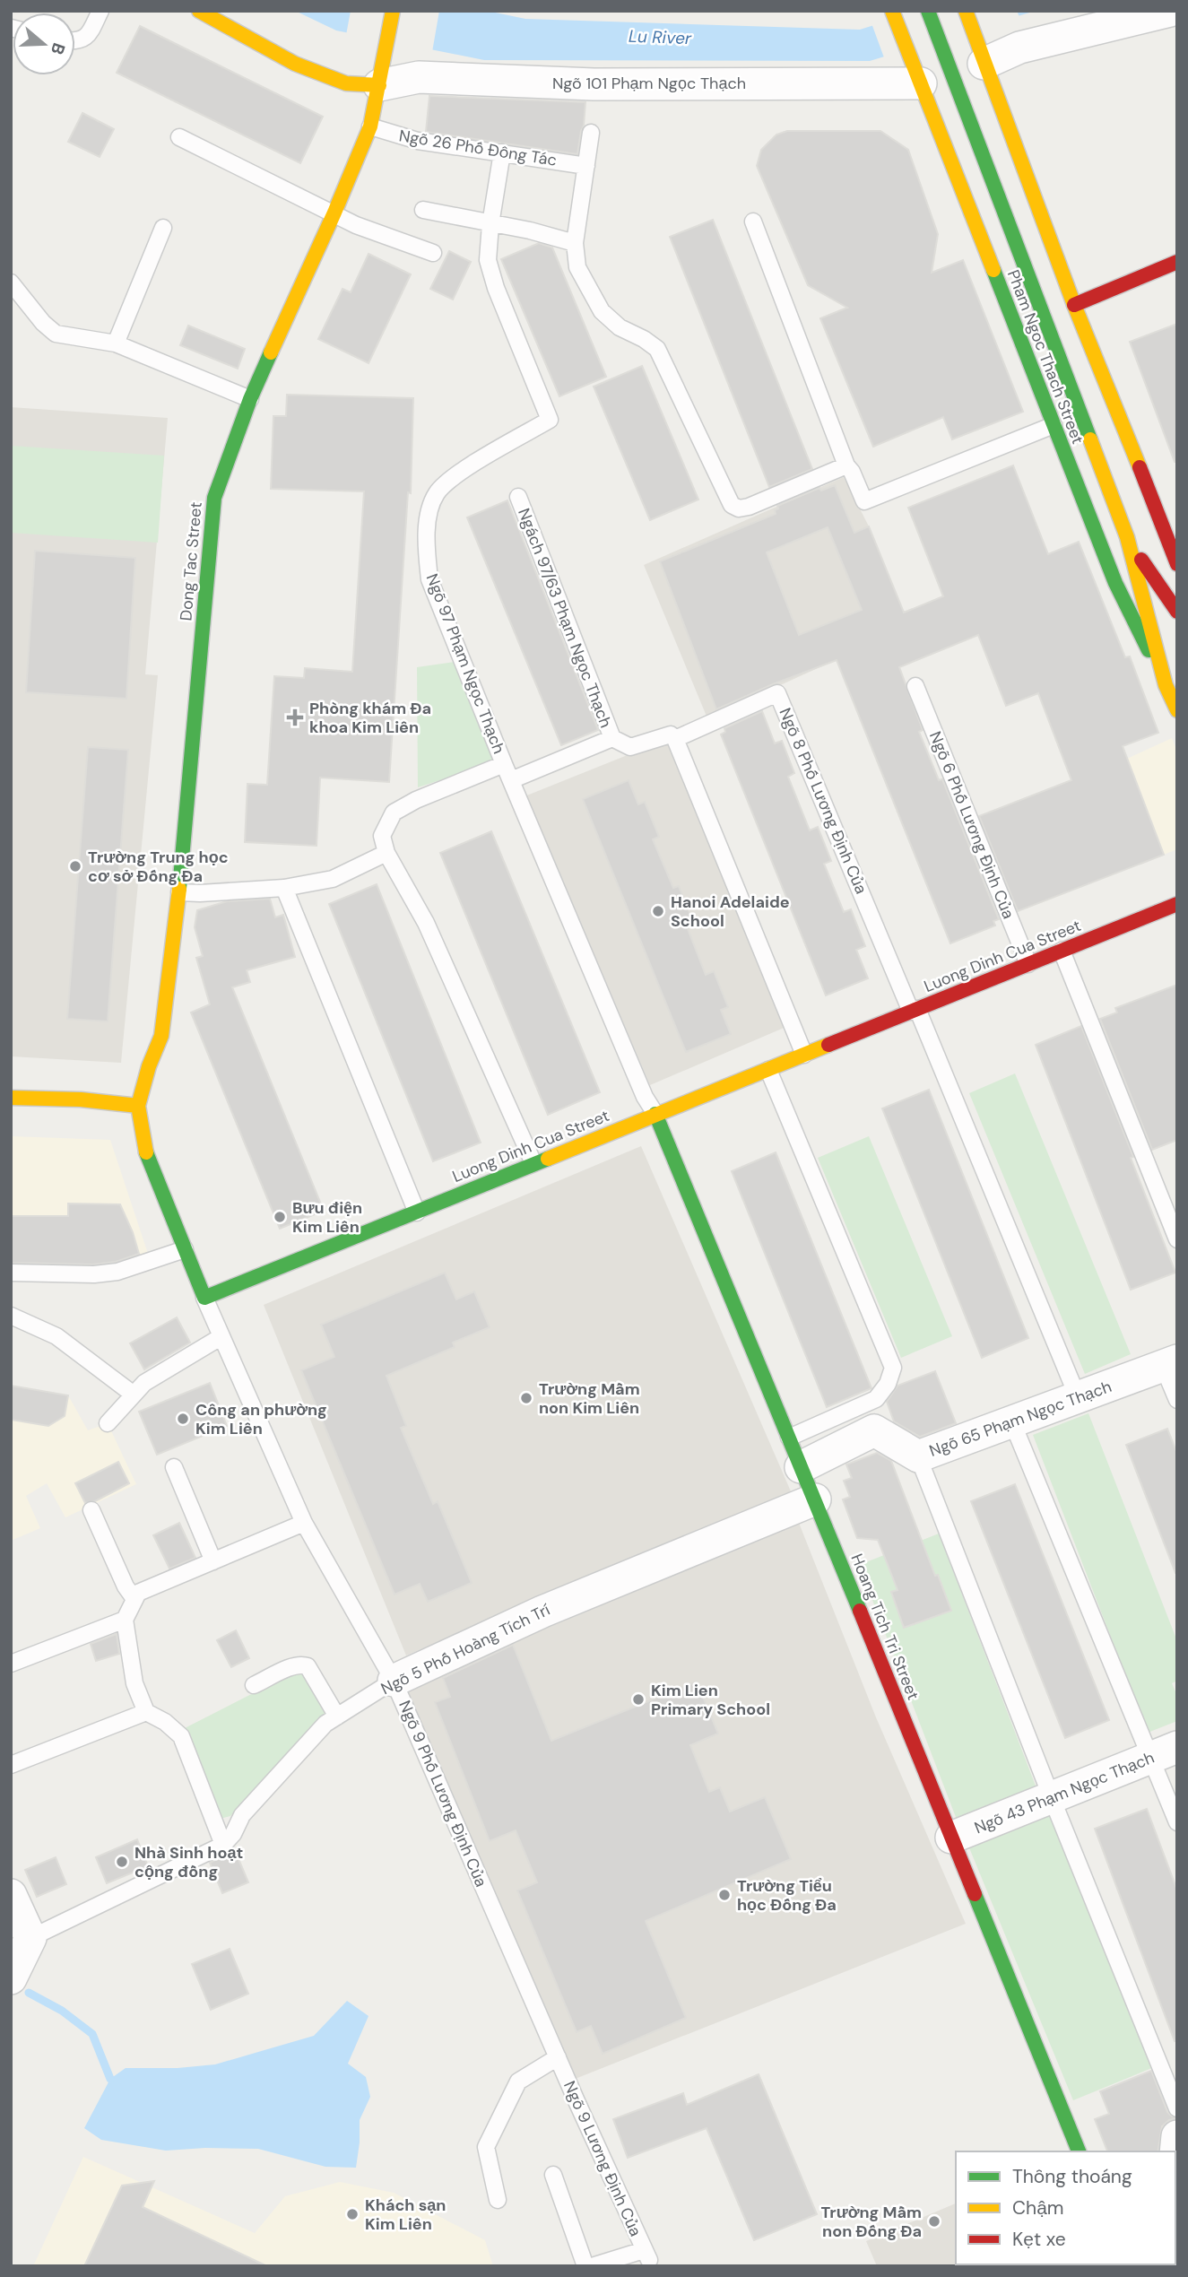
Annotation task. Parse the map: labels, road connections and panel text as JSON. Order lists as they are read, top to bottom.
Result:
{
  "streets": {
    "street": [
      "Ngõ 101 Phạm Ngọc Thạch",
      "Pham Ngoc Thach Street",
      "Dong Tac Street",
      "Luong Dinh Cua Street",
      "Ngõ 65 Phạm Ngọc Thạch",
      "Hoang Tich Tri Street",
      "Ngõ 5 Phố Hoàng Tích Trí",
      "Ngõ 43 Phạm Ngọc Thạch"
    ],
    "lane": [
      "Ngõ 26 Phố Đông Tác",
      "Ngách 97/63 Phạm Ngọc Thạch",
      "Ngõ 97 Phạm Ngọc Thạch",
      "Ngõ 8 Phố Lương Định Của",
      "Ngõ 6 Phố Lương Định Của",
      "Ngõ 9 Phố Lương Định Của",
      "Ngõ 9 Lương Định Của"
    ]
  },
  "crossings": [
    ["Ngõ 101 Phạm Ngọc Thạch", "Pham Ngoc Thach Street"],
    ["Ngõ 101 Phạm Ngọc Thạch", "Dong Tac Street"],
    ["Ngõ 26 Phố Đông Tác", "Dong Tac Street"],
    ["Ngách 97/63 Phạm Ngọc Thạch", "Ngõ 97 Phạm Ngọc Thạch"],
    ["Ngách 97/63 Phạm Ngọc Thạch", "Ngõ 8 Phố Lương Định Của"],
    ["Ngõ 97 Phạm Ngọc Thạch", "Luong Dinh Cua Street"],
    ["Ngõ 97 Phạm Ngọc Thạch", "Hoang Tich Tri Street"],
    ["Ngõ 8 Phố Lương Định Của", "Luong Dinh Cua Street"],
    ["Ngõ 6 Phố Lương Định Của", "Luong Dinh Cua Street"],
    ["Luong Dinh Cua Street", "Hoang Tich Tri Street"],
    ["Luong Dinh Cua Street", "Ngõ 9 Phố Lương Định Của"],
    ["Ngõ 65 Phạm Ngọc Thạch", "Hoang Tich Tri Street"],
    ["Hoang Tich Tri Street", "Ngõ 5 Phố Hoàng Tích Trí"],
    ["Hoang Tich Tri Street", "Ngõ 43 Phạm Ngọc Thạch"],
    ["Ngõ 5 Phố Hoàng Tích Trí", "Ngõ 9 Phố Lương Định Của"],
    ["Ngõ 9 Phố Lương Định Của", "Ngõ 9 Lương Định Của"]
  ],
  "water": ["Lu River"],
  "places": {
    "health": ["Phòng khám Đa khoa Kim Liên"],
    "other": [
      "Trường Trung học cơ sở Đống Đa",
      "Hanoi Adelaide School",
      "Bưu điện Kim Liên",
      "Trường Mầm non Kim Liên",
      "Công an phường Kim Liên",
      "Kim Lien Primary School",
      "Nhà Sinh hoạt cộng đồng",
      "Trường Tiểu học Đống Đa",
      "Khách sạn Kim Liên",
      "Trường Mầm non Đống Đa"
    ]
  },
  "legend": ["Thông thoáng", "Chậm", "Kẹt xe"],
  "north": "right"
}
